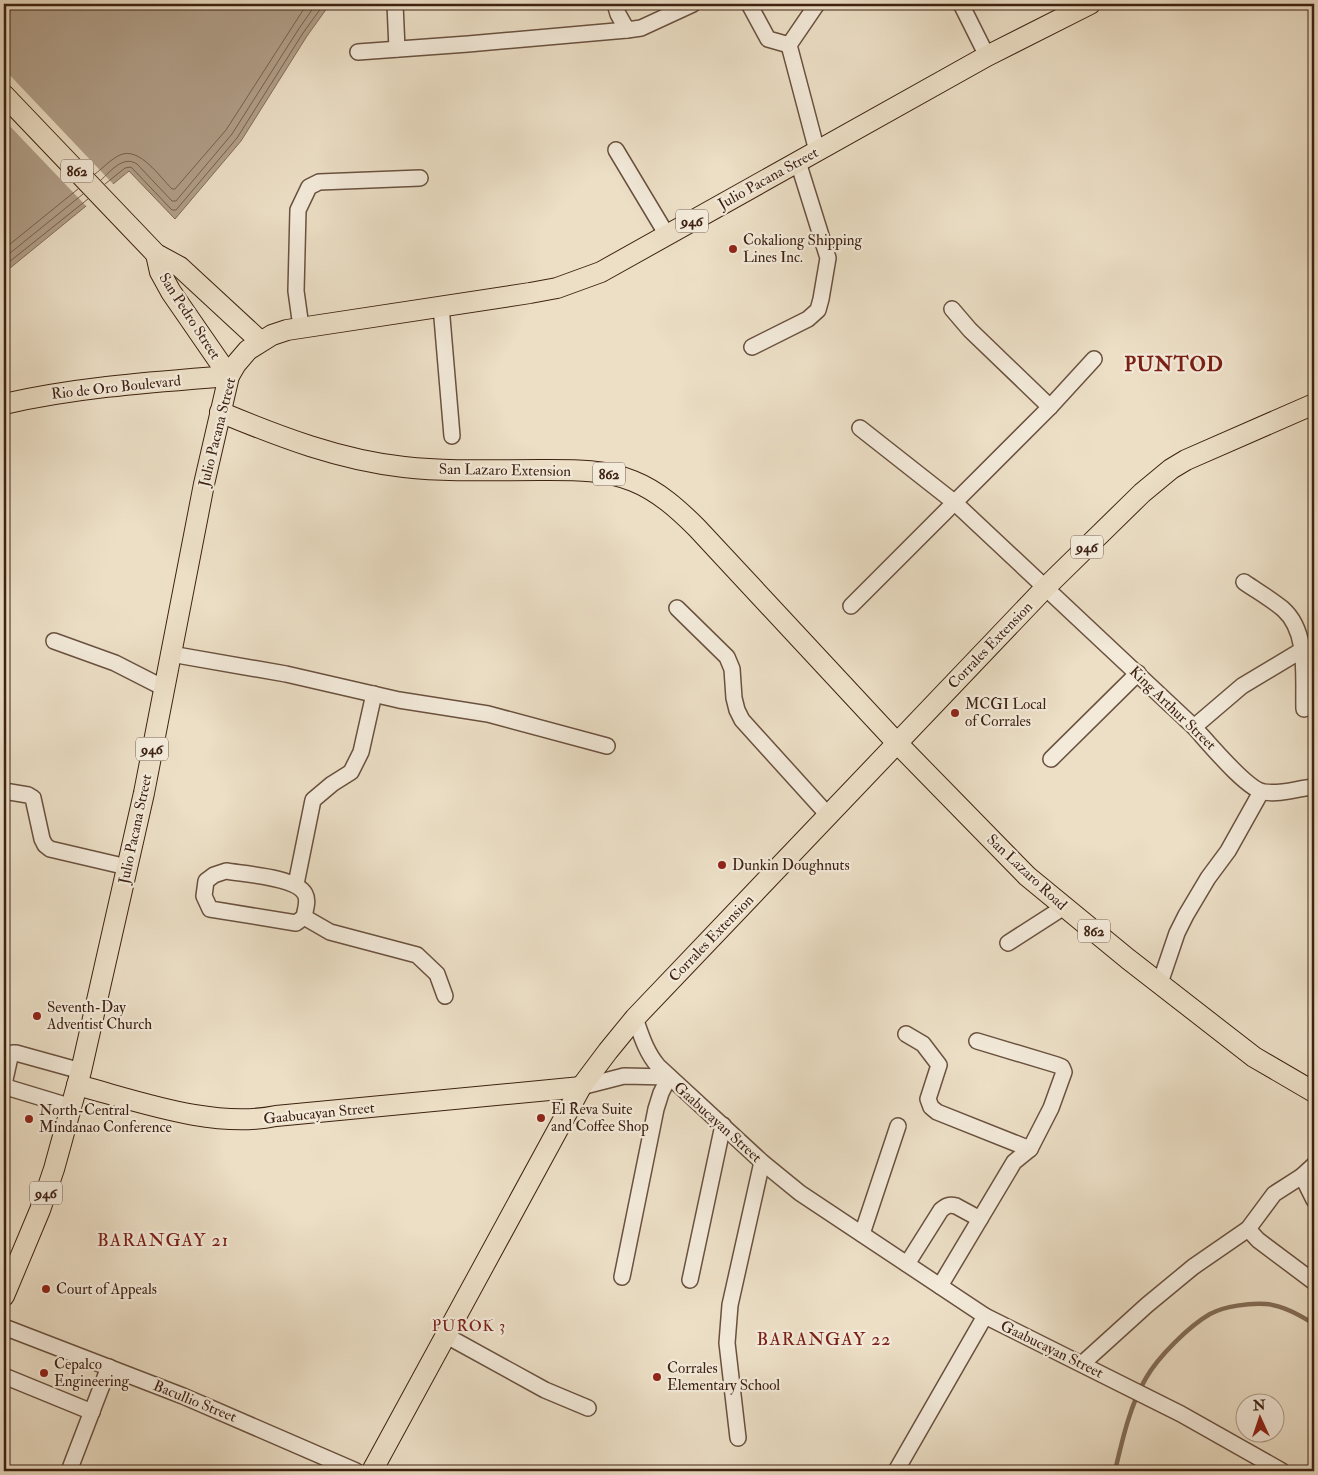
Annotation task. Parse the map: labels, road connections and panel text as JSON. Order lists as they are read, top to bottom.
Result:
{
  "streets": {
    "main road": [
      "862",
      "Julio Pacana Street",
      "946",
      "San Pedro Street",
      "Rio de Oro Boulevard",
      "San Lazaro Extension",
      "Corrales Extension",
      "San Lazaro Road",
      "Gaabucayan Street"
    ],
    "street": ["King Arthur Street", "Bacullio Street"]
  },
  "crossings": [
    ["Julio Pacana Street", "San Pedro Street"],
    ["Julio Pacana Street", "Rio de Oro Boulevard"],
    ["Julio Pacana Street", "San Lazaro Extension"],
    ["Julio Pacana Street", "Gaabucayan Street"],
    ["San Pedro Street", "Rio de Oro Boulevard"],
    ["San Lazaro Extension", "Corrales Extension"],
    ["San Lazaro Extension", "San Lazaro Road"],
    ["Corrales Extension", "King Arthur Street"],
    ["Corrales Extension", "San Lazaro Road"],
    ["Corrales Extension", "Gaabucayan Street"]
  ],
  "districts": [
    "PUNTOD",
    "BARANGAY 21",
    "PUROK 3",
    "BARANGAY 22"
  ],
  "places": [
    "Cokaliong Shipping Lines Inc.",
    "MCGI Local of Corrales",
    "Dunkin Doughnuts",
    "Seventh-Day Adventist Church",
    "El Reva Suite and Coffee Shop",
    "North-Central Mindanao Conference",
    "Court of Appeals",
    "Cepalco Engineering",
    "Corrales Elementary School"
  ],
  "north": "top"
}
